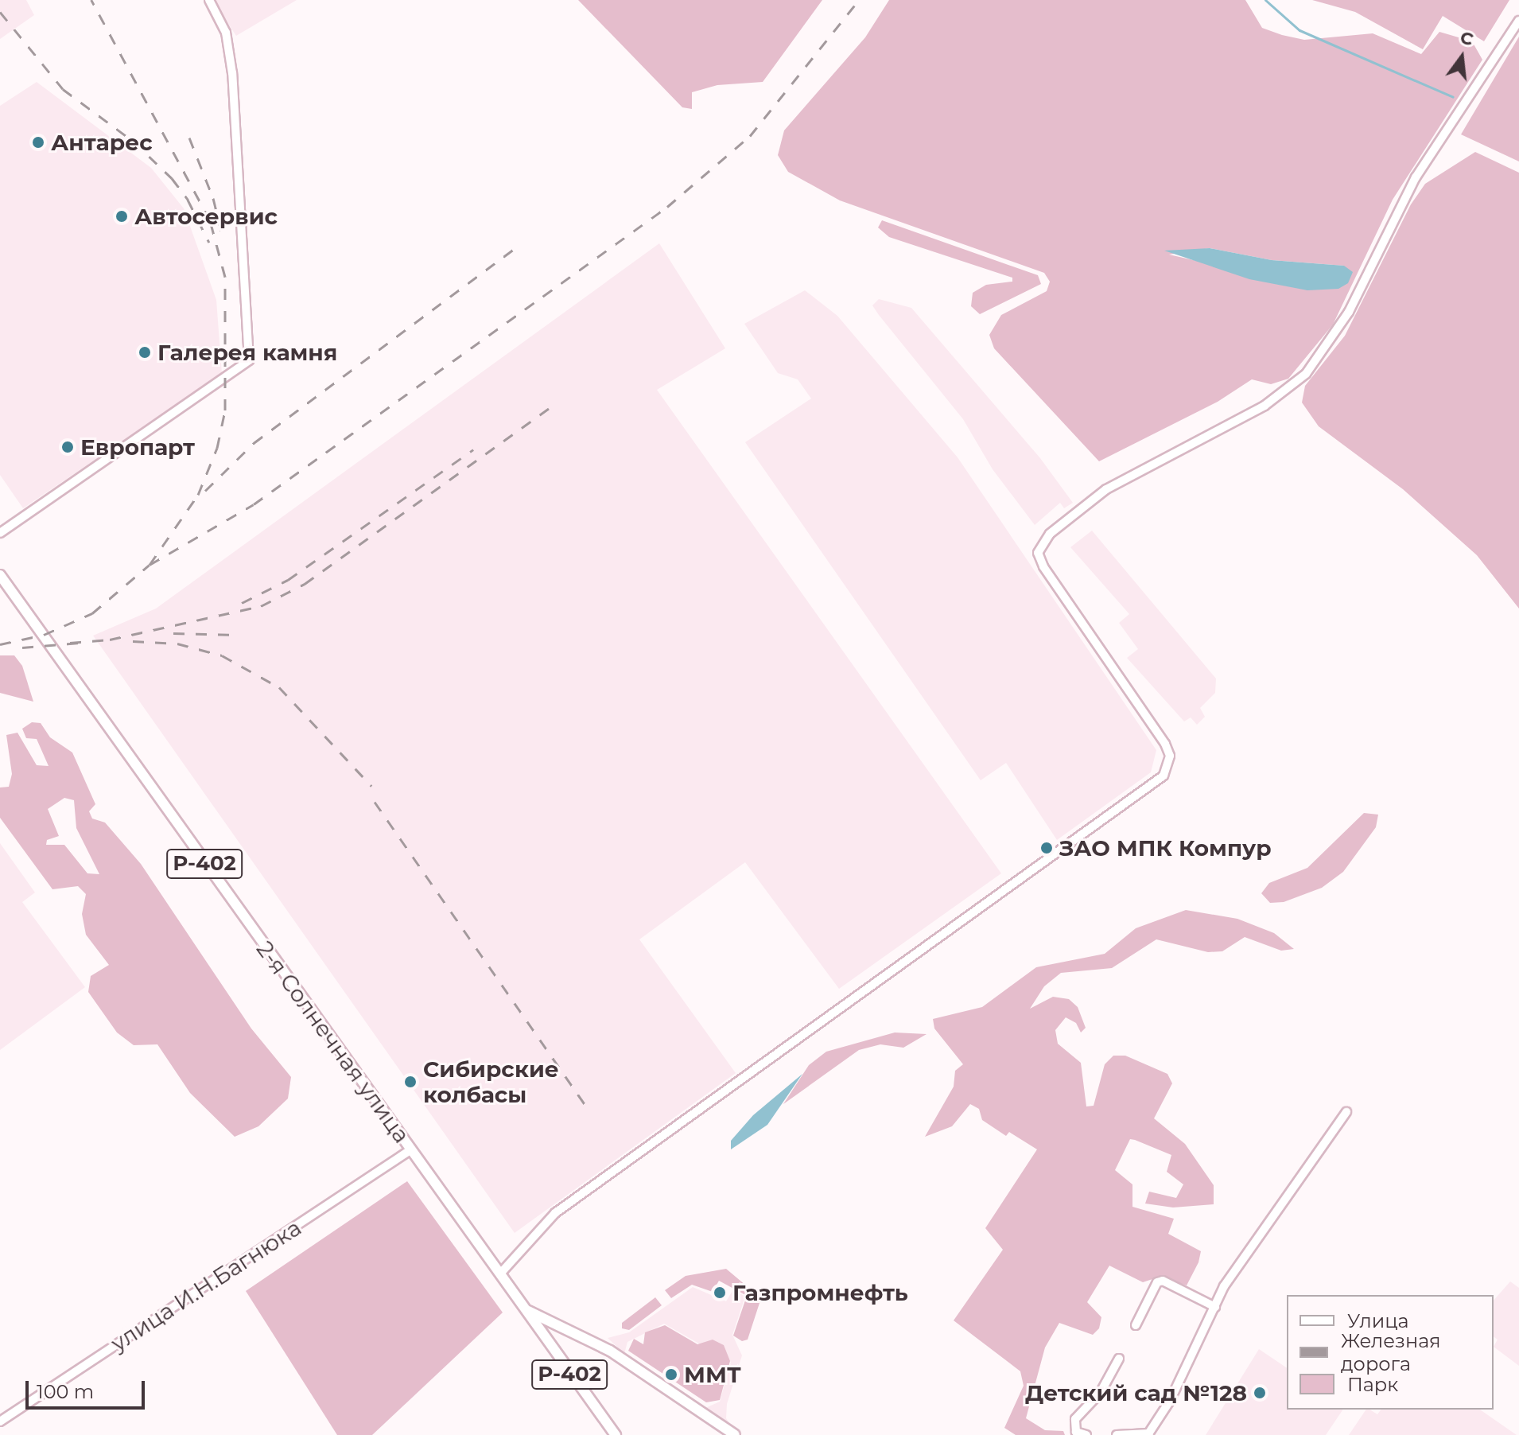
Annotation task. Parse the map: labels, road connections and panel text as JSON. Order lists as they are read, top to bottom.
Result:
{
  "streets": {
    "main road": ["Р-402", "2-я Солнечная улица"],
    "street": ["улица И.Н.Багнюка"]
  },
  "crossings": [
    ["Р-402", "2-я Солнечная улица"],
    ["2-я Солнечная улица", "улица И.Н.Багнюка"]
  ],
  "places": [
    "Антарес",
    "Автосервис",
    "Галерея камня",
    "Европарт",
    "ЗАО МПК Компур",
    "Сибирские колбасы",
    "Газпромнефть",
    "ММТ",
    "Детский сад №128"
  ],
  "legend": ["Улица", "Железная дорога", "Парк"],
  "scale_bar": "100 m",
  "north": "top"
}
